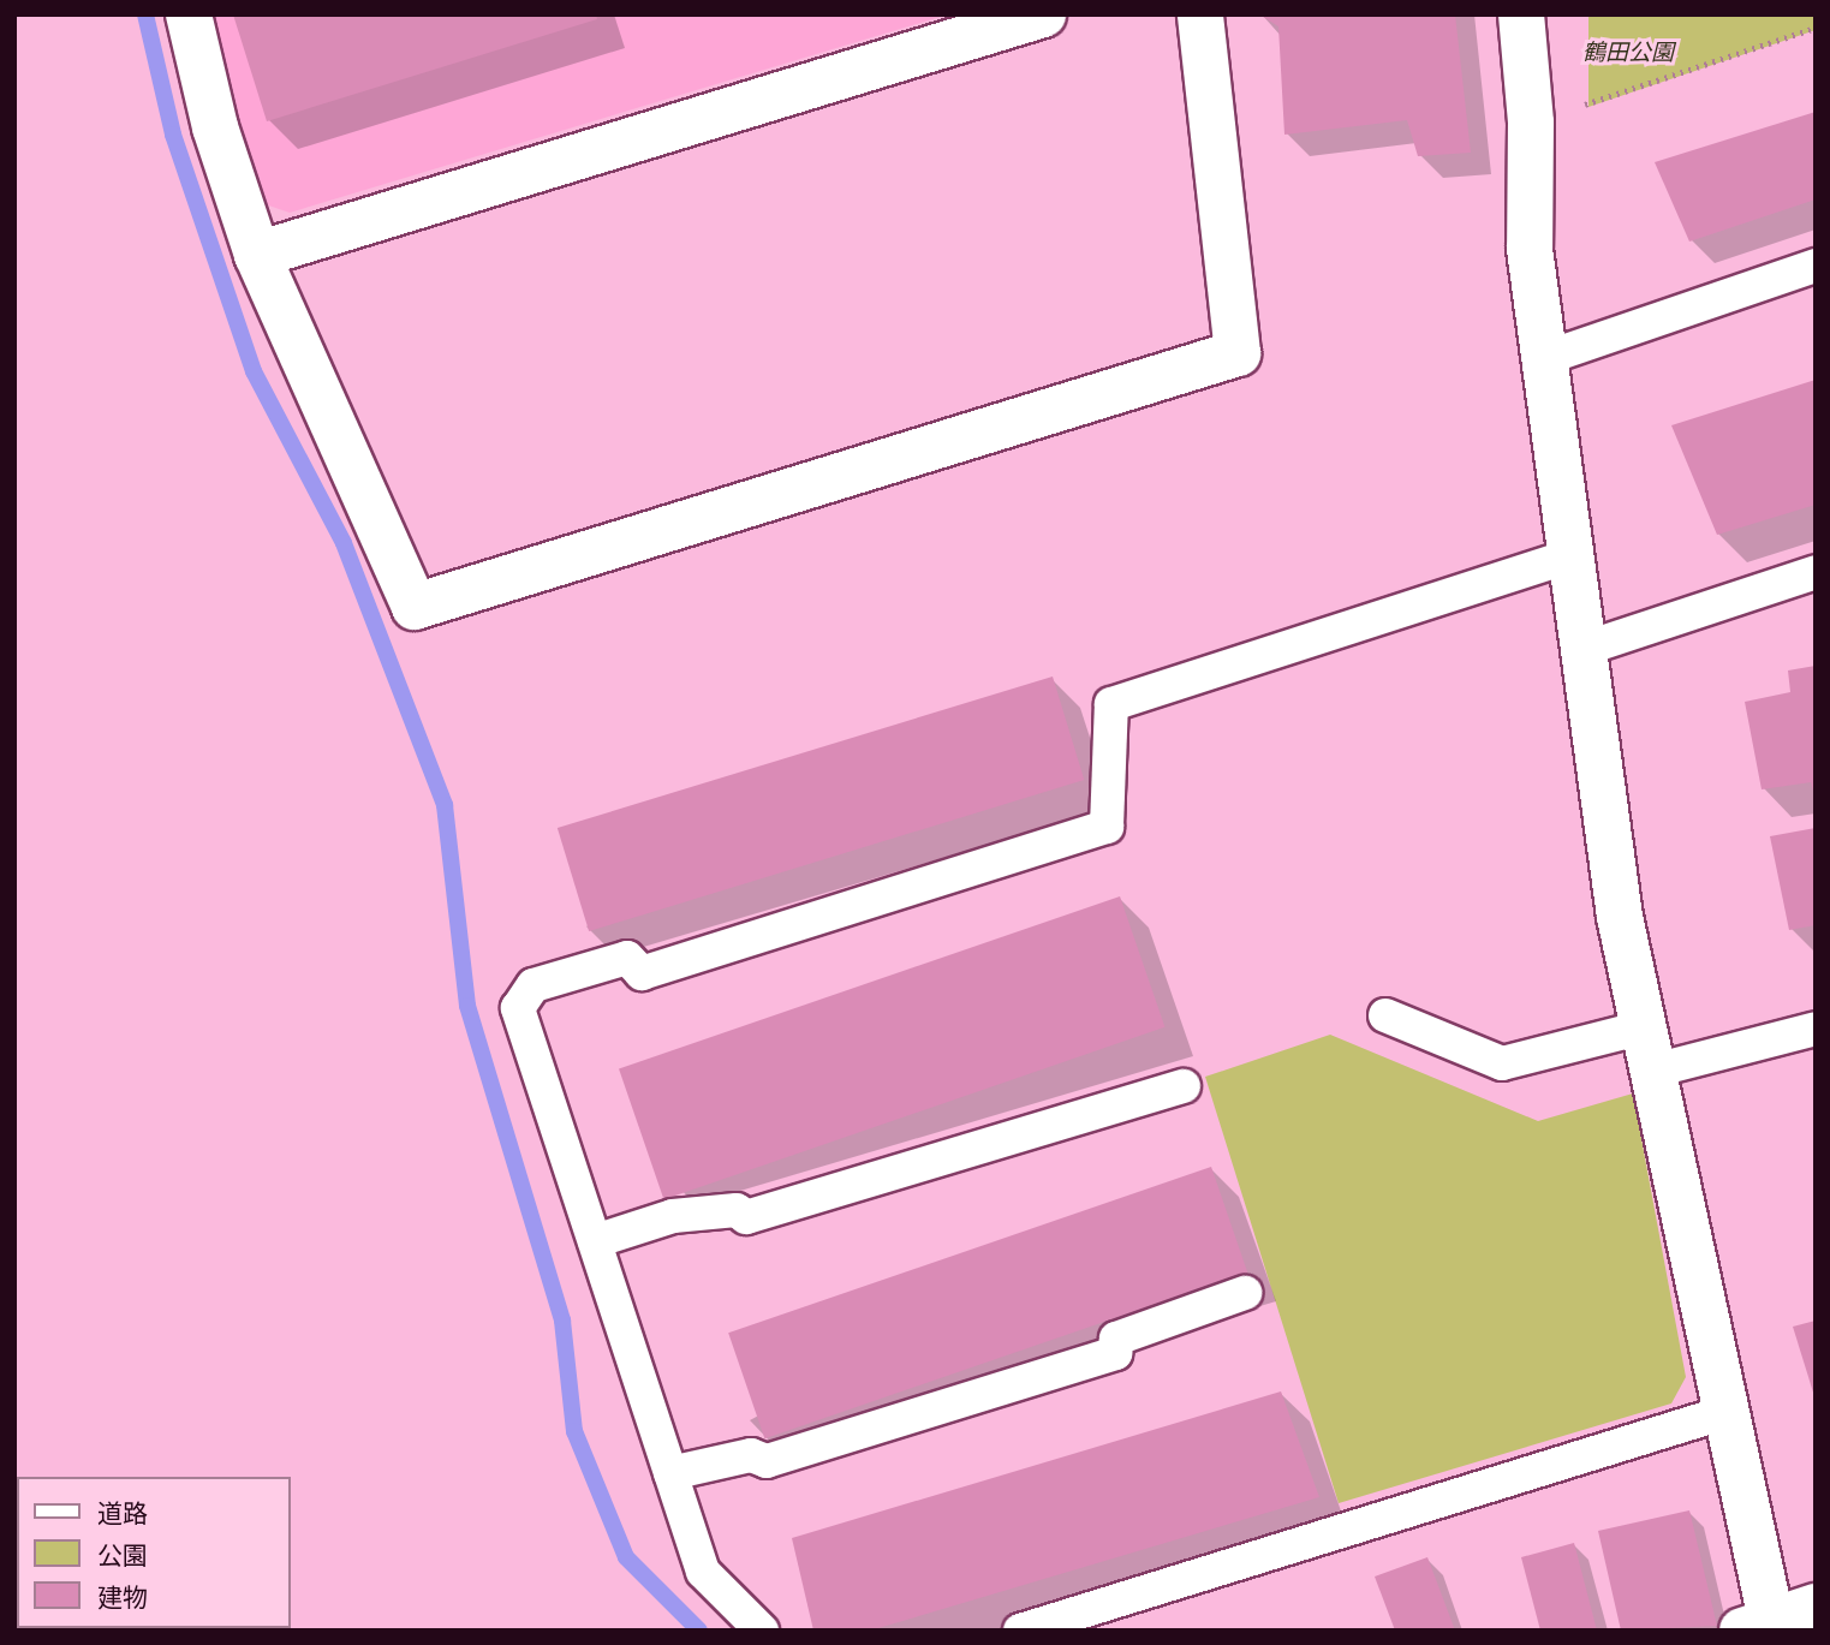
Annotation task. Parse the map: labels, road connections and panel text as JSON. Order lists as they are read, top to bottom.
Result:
{
  "parks": ["鶴田公園"],
  "legend": ["道路", "公園", "建物"]
}
